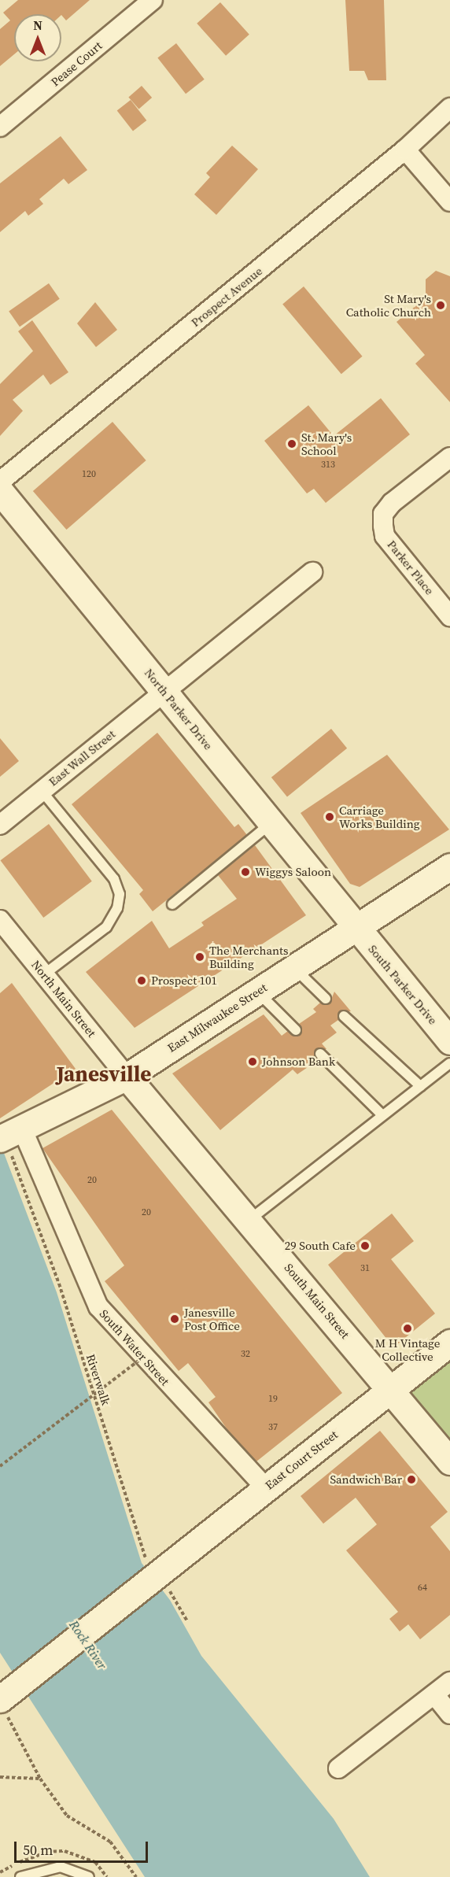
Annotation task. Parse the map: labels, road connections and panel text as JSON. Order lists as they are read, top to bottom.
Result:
{
  "streets": {
    "main road": [
      "North Parker Drive",
      "South Parker Drive",
      "East Milwaukee Street",
      "South Main Street",
      "East Court Street"
    ],
    "street": [
      "Pease Court",
      "Prospect Avenue",
      "Parker Place",
      "East Wall Street",
      "North Main Street",
      "South Water Street"
    ],
    "path": ["Riverwalk"]
  },
  "crossings": [
    ["North Parker Drive", "East Wall Street"],
    ["North Parker Drive", "South Parker Drive"],
    ["North Parker Drive", "East Milwaukee Street"],
    ["South Parker Drive", "East Milwaukee Street"],
    ["North Main Street", "East Milwaukee Street"],
    ["North Main Street", "South Main Street"],
    ["East Milwaukee Street", "South Main Street"],
    ["East Milwaukee Street", "South Water Street"],
    ["East Milwaukee Street", "Riverwalk"],
    ["South Main Street", "East Court Street"],
    ["South Water Street", "Riverwalk"],
    ["South Water Street", "East Court Street"],
    ["Riverwalk", "East Court Street"]
  ],
  "districts": ["Janesville"],
  "water": ["Rock River"],
  "places": [
    "St Mary's Catholic Church",
    "St. Mary's School",
    "Carriage Works Building",
    "Wiggys Saloon",
    "The Merchants Building",
    "Prospect 101",
    "Johnson Bank",
    "29 South Cafe",
    "Janesville Post Office",
    "M H Vintage Collective",
    "Sandwich Bar"
  ],
  "house_numbers": [
    "313",
    "120",
    "20",
    "20",
    "31",
    "32",
    "19",
    "37",
    "64"
  ],
  "scale_bar": "50 m",
  "north": "top"
}
